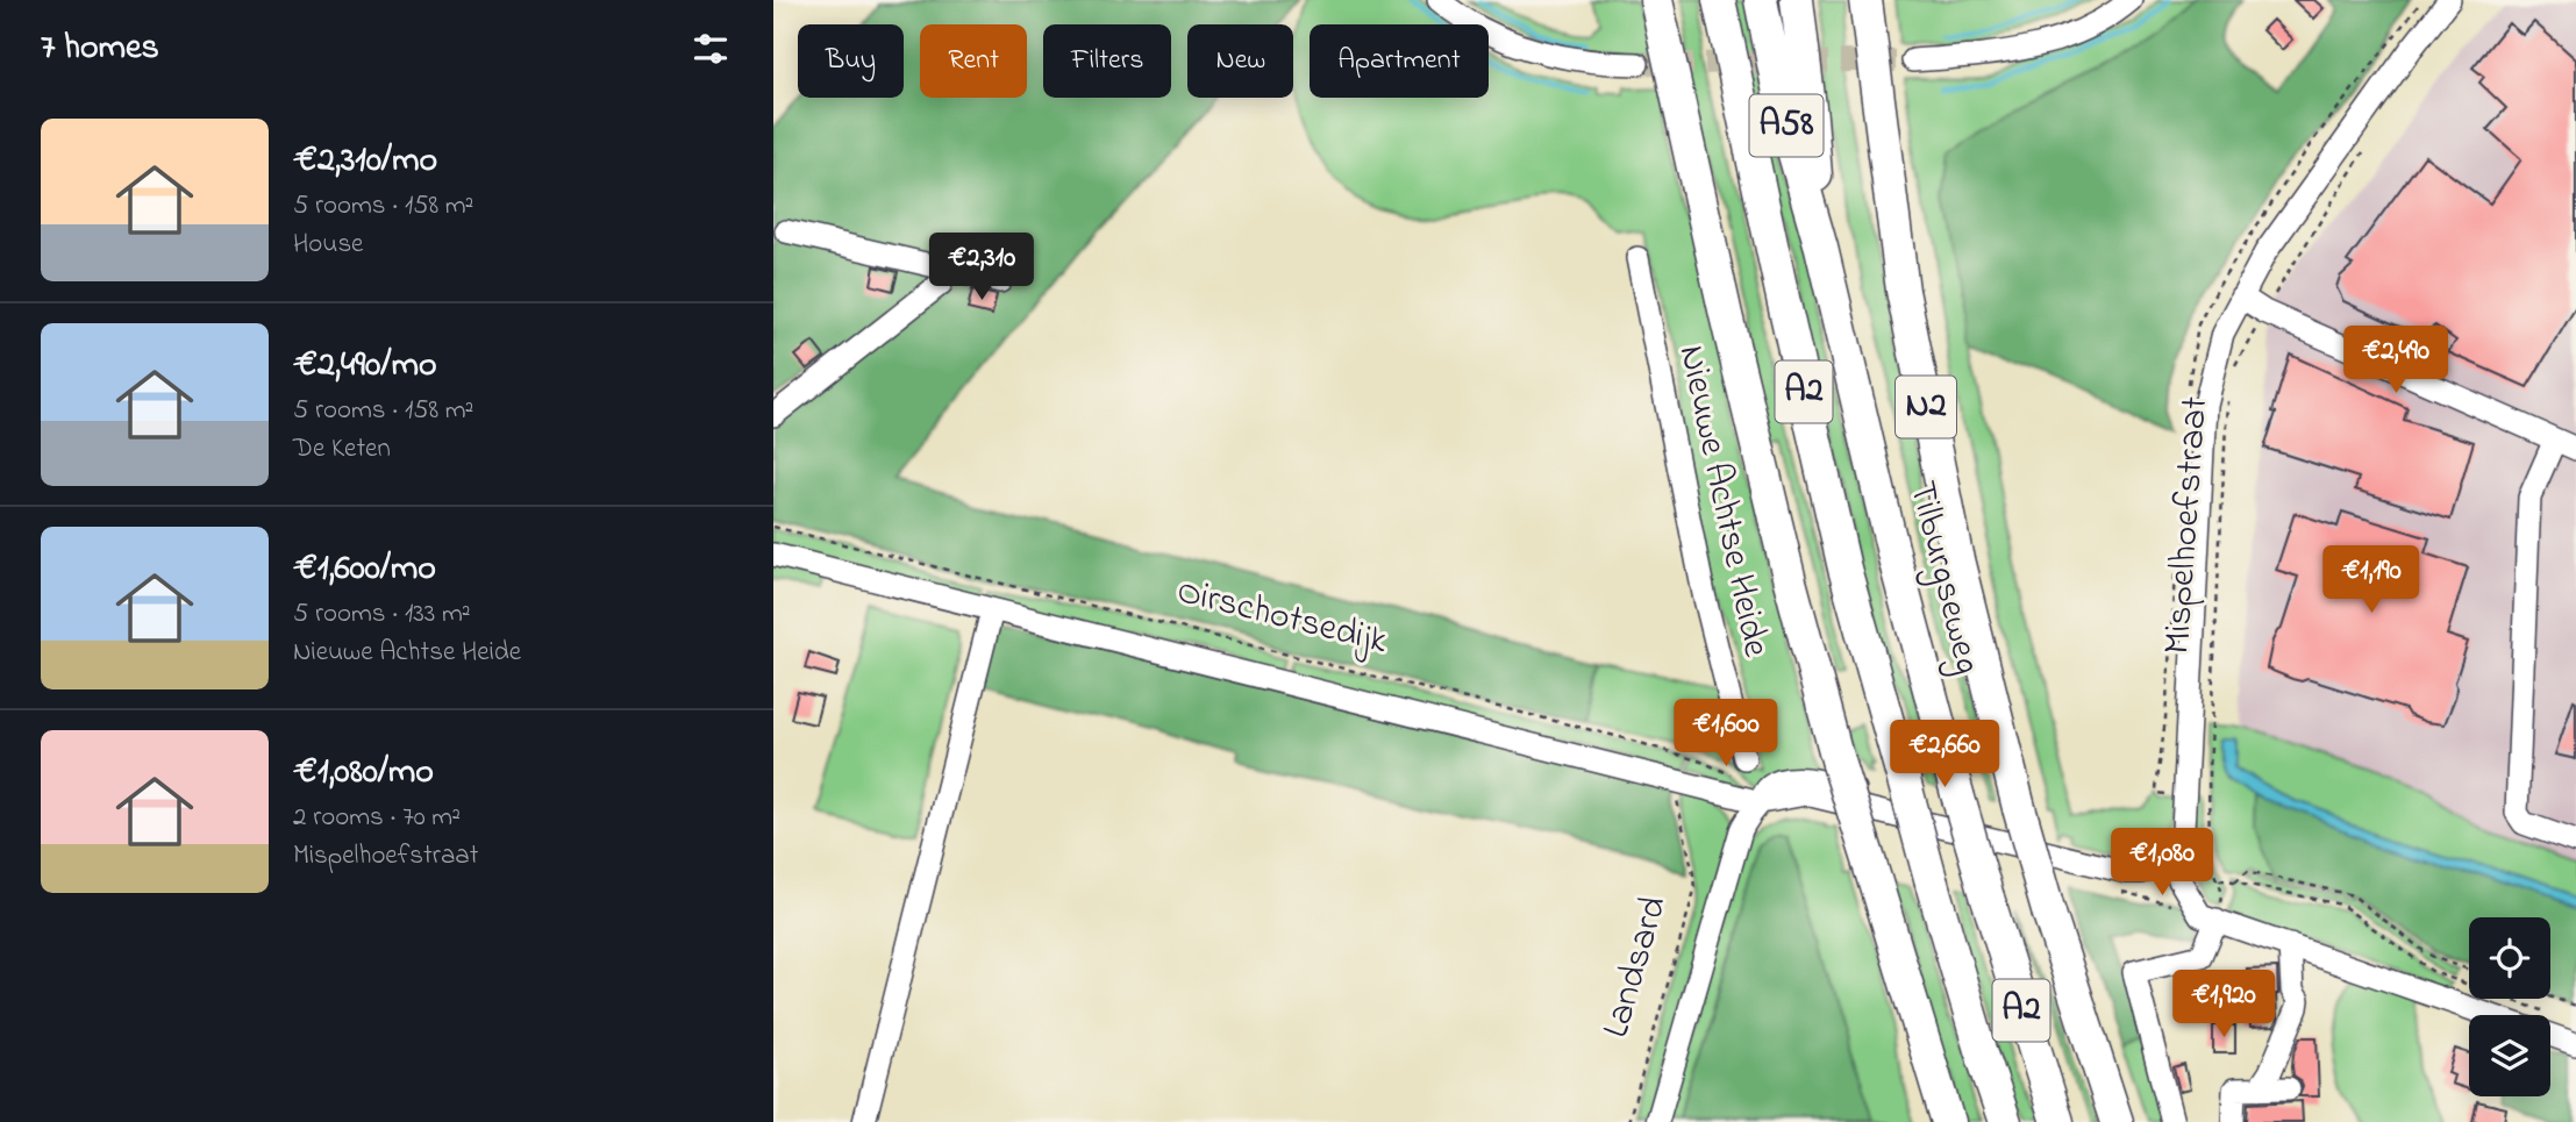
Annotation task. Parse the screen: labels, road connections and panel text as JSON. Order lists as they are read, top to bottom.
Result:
{
  "streets": {
    "highway": [
      "A58",
      "A2",
      "N2",
      "Tilburgseweg"
    ],
    "street": [
      "Nieuwe Achtse Heide",
      "Mispelhoefstraat",
      "Oirschotsedijk",
      "Landsard"
    ]
  },
  "crossings": [
    ["A2", "Tilburgseweg"],
    ["Nieuwe Achtse Heide", "Oirschotsedijk"],
    ["Oirschotsedijk", "Landsard"]
  ],
  "page": {
    "heading": "7 homes",
    "chip": [
      "Buy",
      "Rent",
      "Filters",
      "New",
      "Apartment"
    ],
    "list": [
      {
        "name": "€2,310/mo",
        "note": "5 rooms · 158 m² · House"
      },
      {
        "name": "€2,490/mo",
        "note": "5 rooms · 158 m² · De Keten"
      },
      {
        "name": "€1,600/mo",
        "note": "5 rooms · 133 m² · Nieuwe Achtse Heide"
      },
      {
        "name": "€1,080/mo",
        "note": "2 rooms · 70 m² · Mispelhoefstraat"
      }
    ],
    "price": [
      "€2,310",
      "€2,490",
      "€1,190",
      "€1,600",
      "€2,660",
      "€1,080",
      "€1,920"
    ]
  }
}
